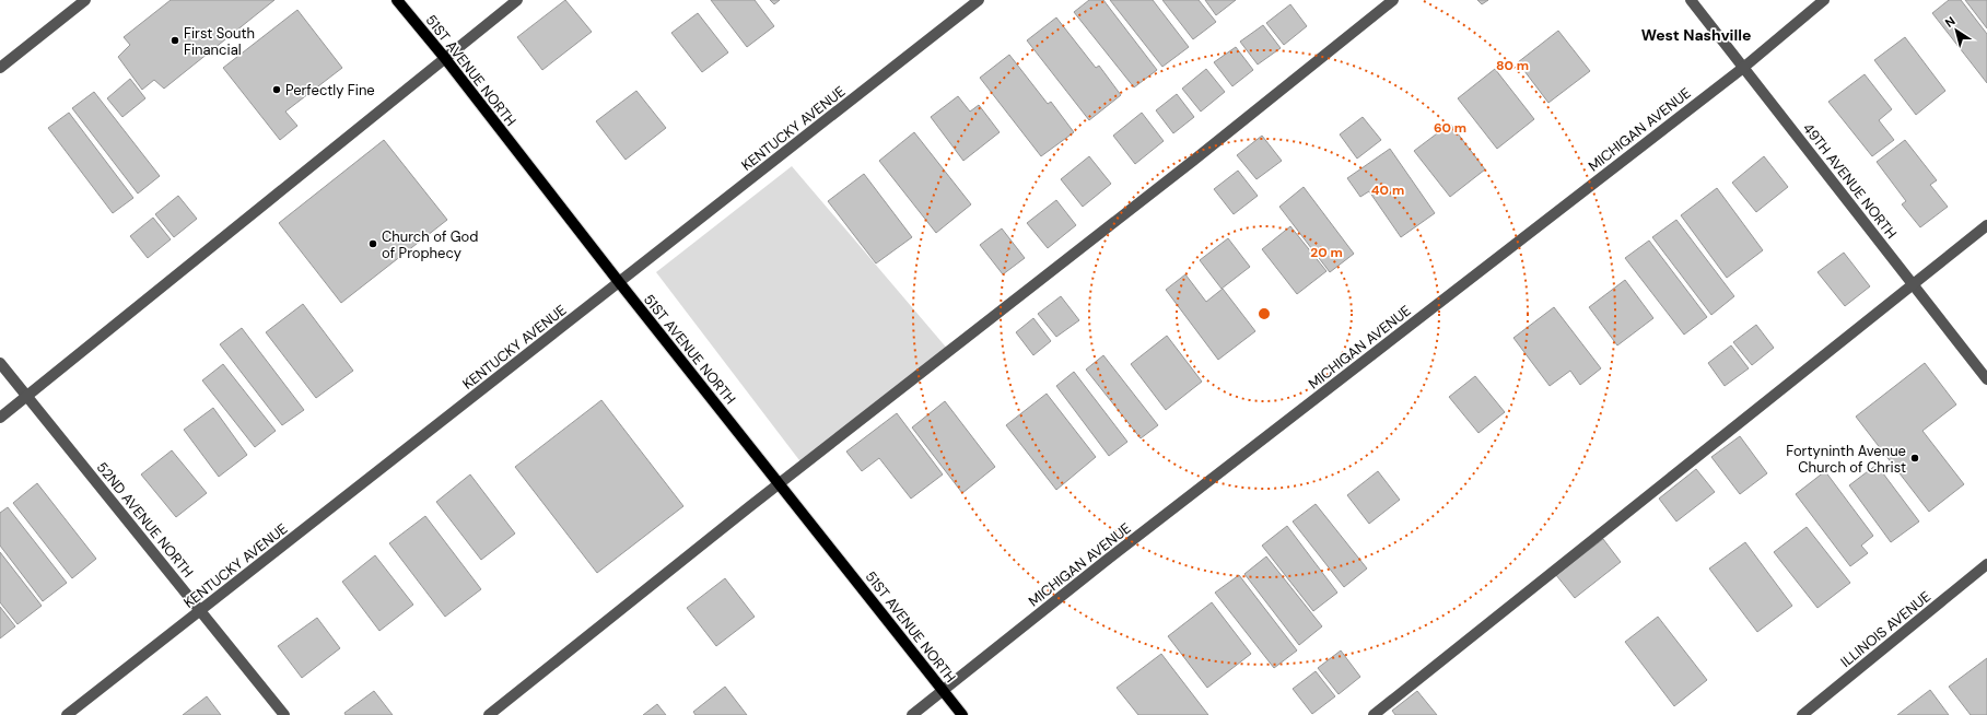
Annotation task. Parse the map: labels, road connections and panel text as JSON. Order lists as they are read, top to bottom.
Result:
{
  "streets": {
    "main road": ["51ST AVENUE NORTH"],
    "street": [
      "KENTUCKY AVENUE",
      "MICHIGAN AVENUE",
      "49TH AVENUE NORTH",
      "52ND AVENUE NORTH",
      "ILLINOIS AVENUE"
    ]
  },
  "crossings": [
    ["51ST AVENUE NORTH", "KENTUCKY AVENUE"],
    ["51ST AVENUE NORTH", "MICHIGAN AVENUE"],
    ["KENTUCKY AVENUE", "52ND AVENUE NORTH"],
    ["MICHIGAN AVENUE", "49TH AVENUE NORTH"]
  ],
  "districts": ["West Nashville"],
  "places": [
    "First South Financial",
    "Perfectly Fine",
    "Church of God of Prophecy",
    "Fortyninth Avenue Church of Christ"
  ],
  "north": "top left",
  "rings": [
    "80 m",
    "60 m",
    "40 m",
    "20 m"
  ]
}
